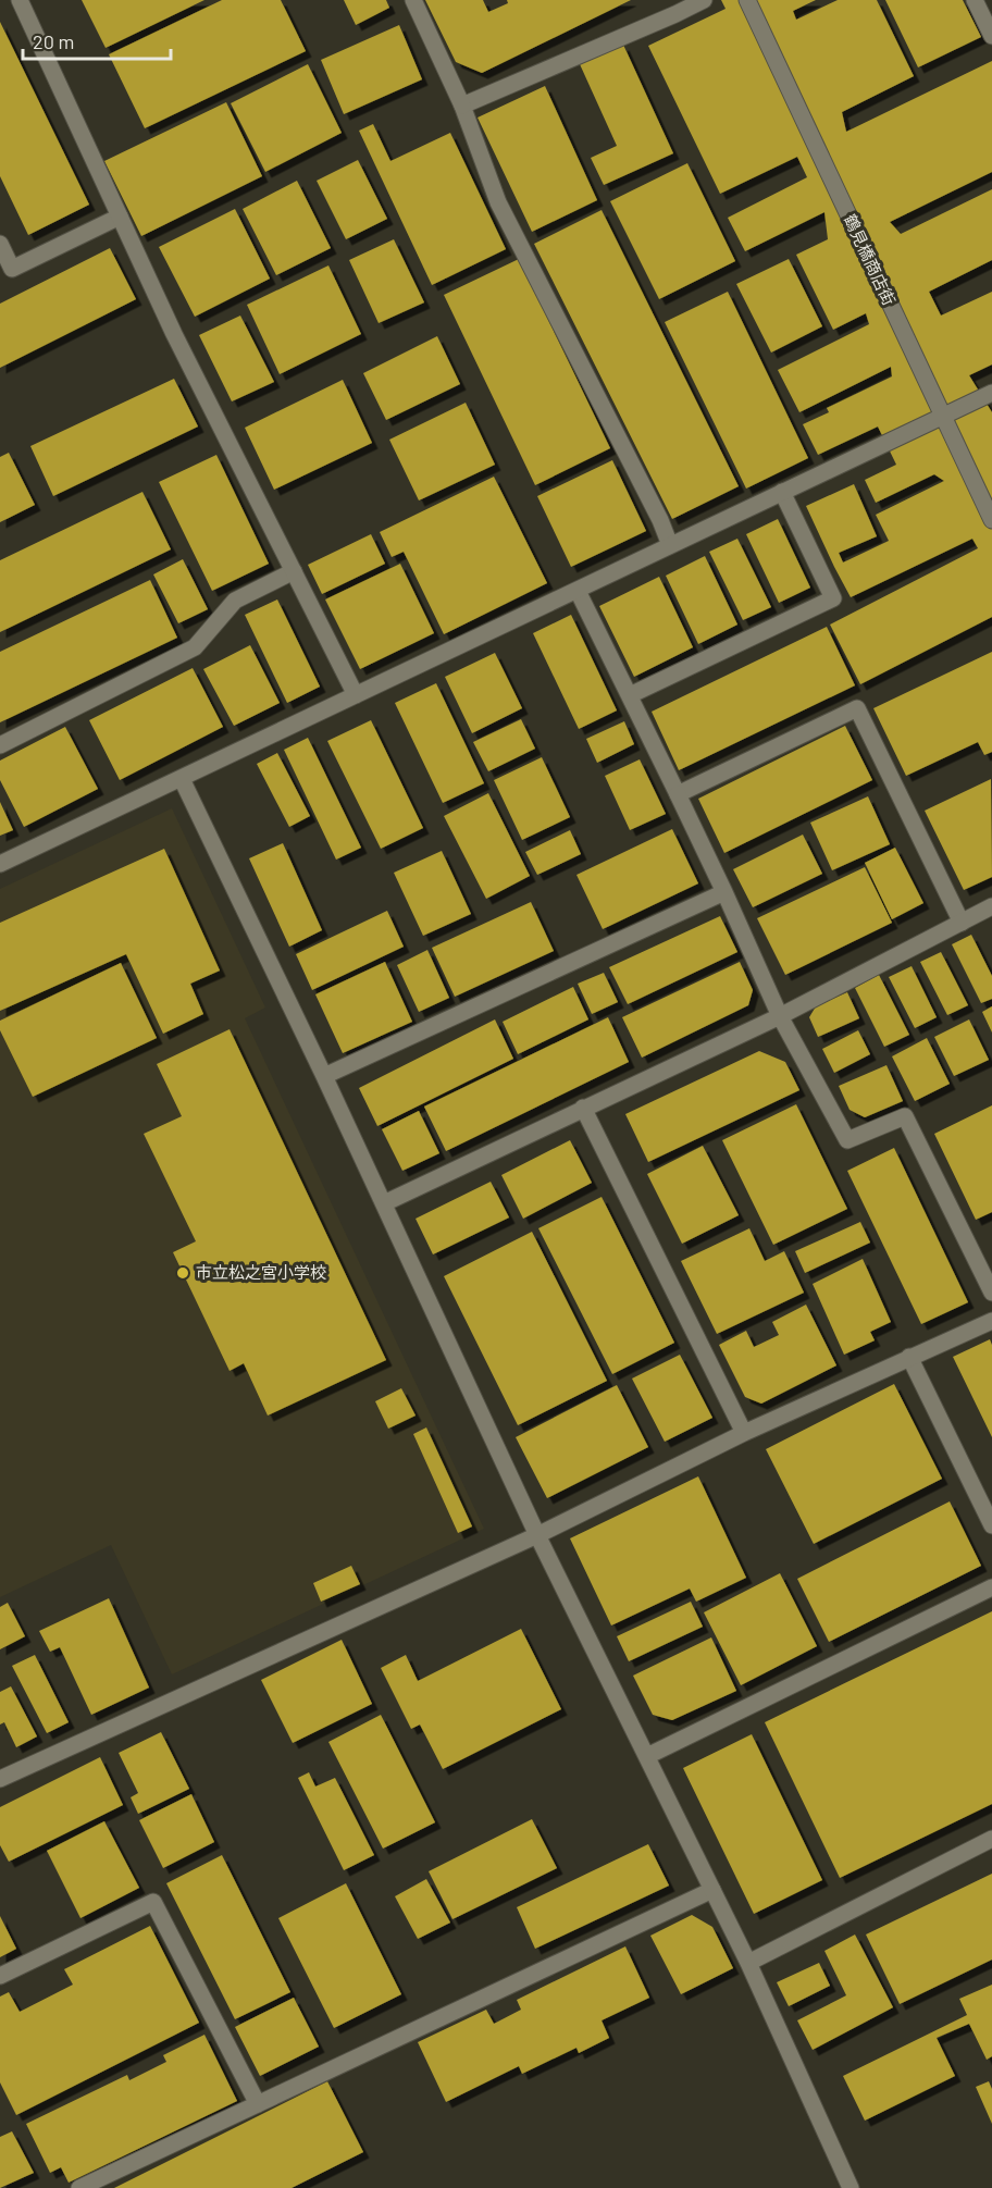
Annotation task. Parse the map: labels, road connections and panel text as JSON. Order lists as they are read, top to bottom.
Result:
{
  "streets": {
    "street": ["鶴見橋商店街"]
  },
  "places": ["市立松之宮小学校"],
  "scale_bar": "20 m"
}
